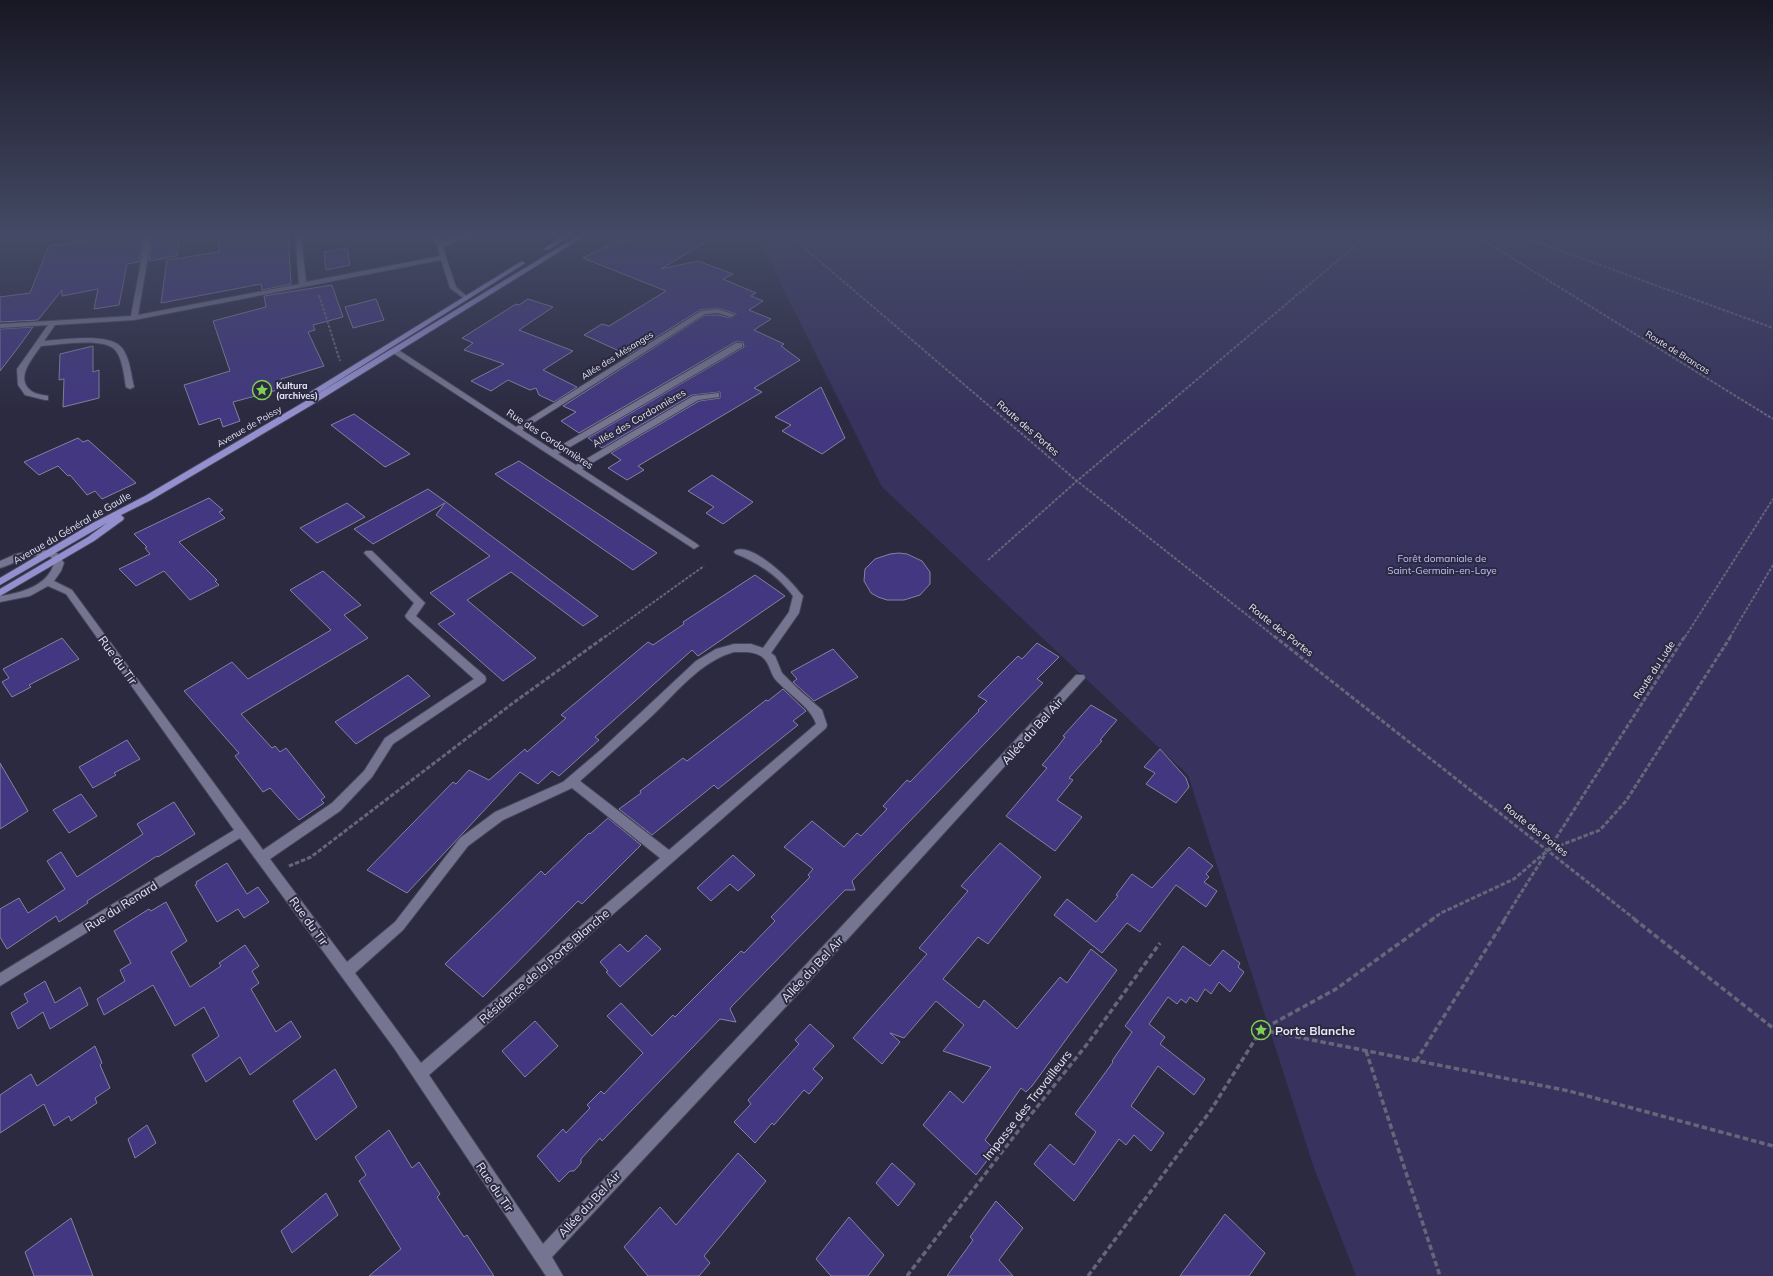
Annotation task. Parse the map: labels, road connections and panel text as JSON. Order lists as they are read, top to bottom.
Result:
{
  "streets": {
    "main road": ["Avenue de Poissy", "Avenue du Général de Gaulle"],
    "street": [
      "Allée des Mésanges",
      "Allée des Cordonnières",
      "Rue des Cordonnières",
      "Rue du Tir",
      "Allée du Bel Air",
      "Rue du Renard",
      "Résidence de la Porte Blanche"
    ],
    "path": [
      "Route de Brancas",
      "Route des Portes",
      "Route du Lude",
      "Impasse des Travailleurs"
    ]
  },
  "crossings": [
    ["Allée des Mésanges", "Rue des Cordonnières"],
    ["Allée des Cordonnières", "Rue des Cordonnières"],
    ["Avenue de Poissy", "Rue des Cordonnières"],
    ["Route des Portes", "Route du Lude"],
    ["Rue du Tir", "Allée du Bel Air"],
    ["Rue du Tir", "Rue du Renard"],
    ["Rue du Tir", "Résidence de la Porte Blanche"]
  ],
  "parks": ["Forêt domaniale de Saint-Germain-en-Laye"],
  "places": {
    "place": ["Kultura (archives)", "Porte Blanche"]
  }
}
